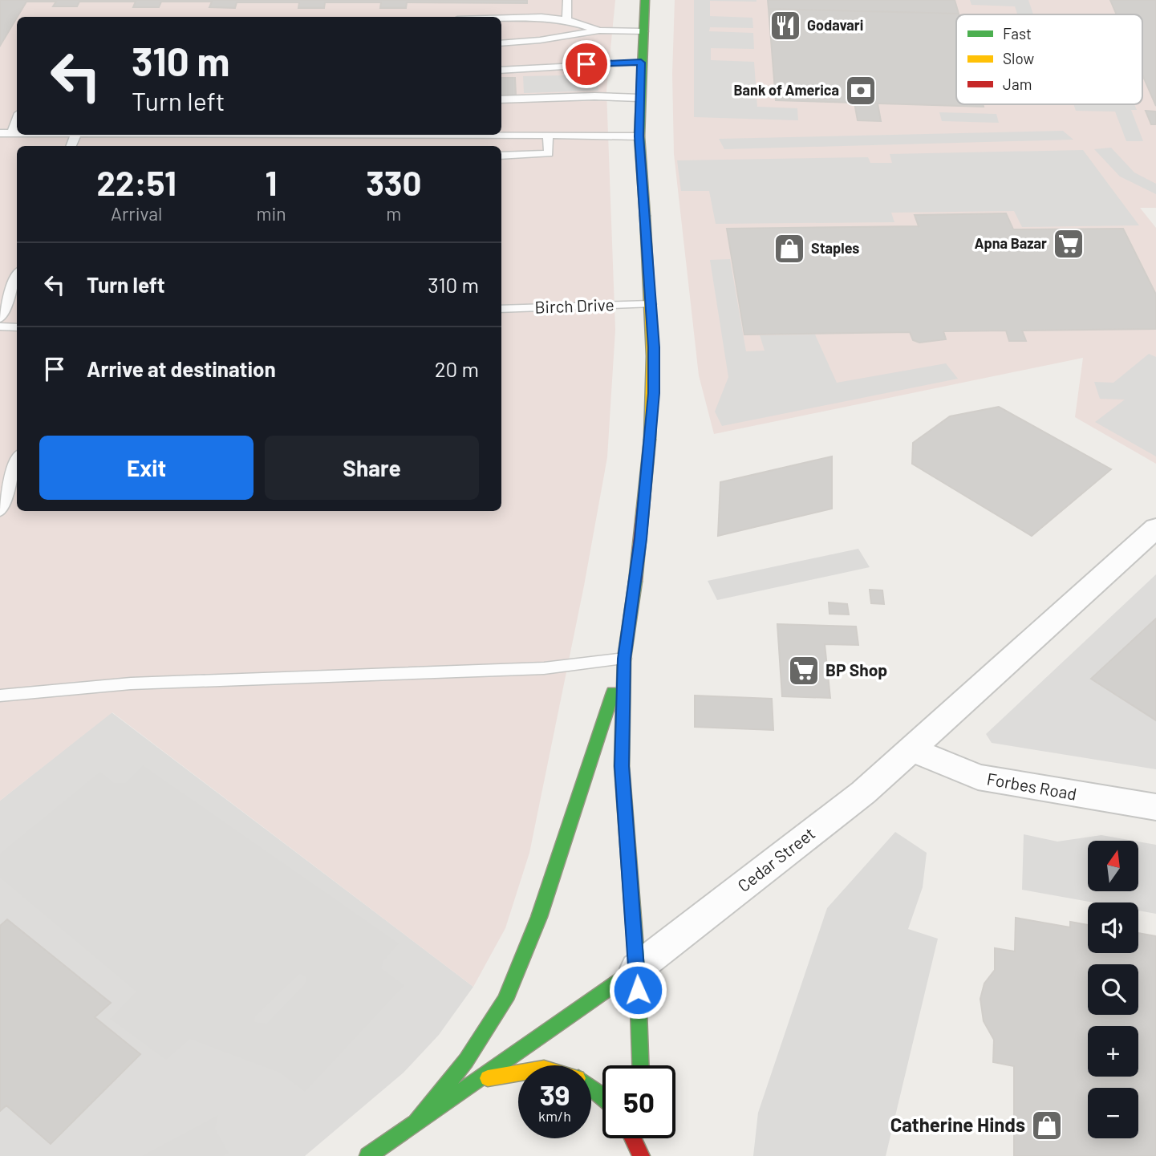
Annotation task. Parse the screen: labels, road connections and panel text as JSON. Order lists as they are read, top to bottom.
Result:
{
  "streets": {
    "main road": ["Cedar Street"],
    "street": ["Forbes Road"],
    "lane": ["Birch Drive"]
  },
  "crossings": [
    ["Forbes Road", "Cedar Street"]
  ],
  "places": {
    "restaurant": ["Godavari"],
    "bank": ["Bank of America"],
    "supermarket": ["Apna Bazar", "BP Shop"],
    "shop": ["Staples", "Catherine Hinds"]
  },
  "legend": ["Fast", "Slow", "Jam"],
  "north": "top",
  "page": {
    "turn": ["310 m", "Turn left"],
    "eta": [
      "22:51",
      "Arrival",
      "1",
      "min",
      "330",
      "m"
    ],
    "list": [
      {
        "name": "Turn left",
        "value": "310 m"
      },
      {
        "name": "Arrive at destination",
        "value": "20 m"
      }
    ],
    "buttons": ["Exit", "Share"],
    "map_buttons": ["+", "−"],
    "speed": "39 km/h",
    "limit": "50"
  }
}
